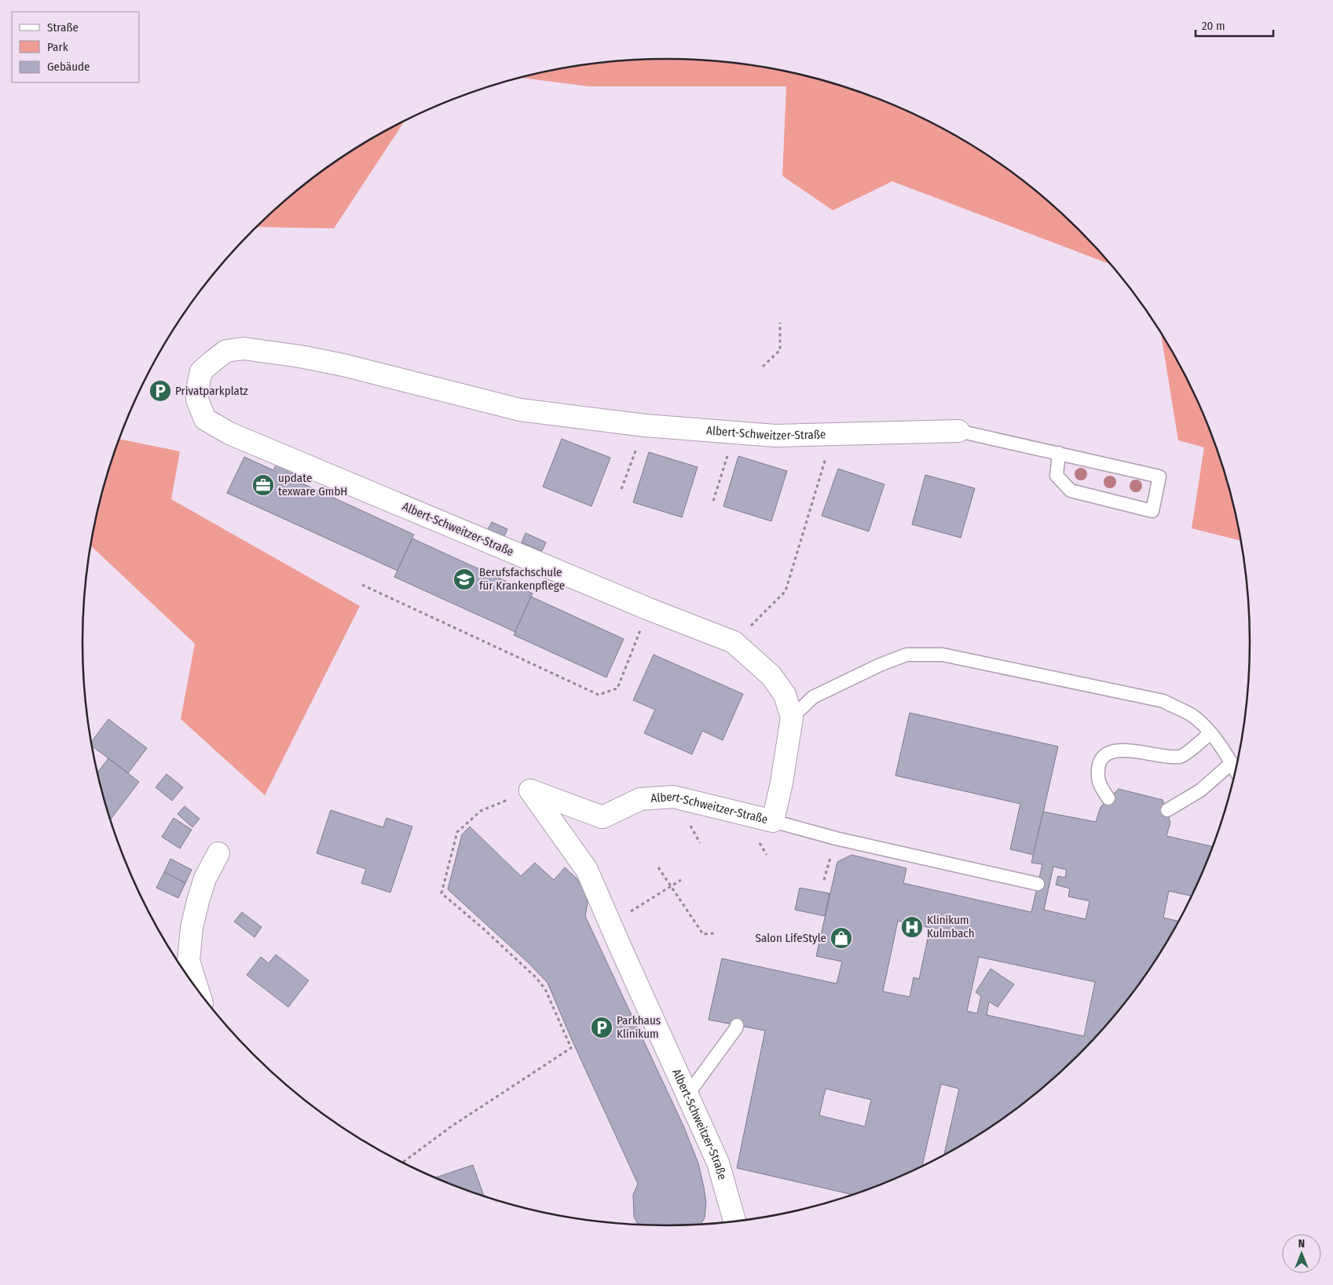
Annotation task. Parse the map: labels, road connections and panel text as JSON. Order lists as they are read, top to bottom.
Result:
{
  "streets": {
    "street": ["Albert-Schweitzer-Straße"]
  },
  "places": {
    "parking": ["Privatparkplatz", "Parkhaus Klinikum"],
    "office": ["update texware GmbH"],
    "school or university": ["Berufsfachschule für Krankenpflege"],
    "hospital": ["Klinikum Kulmbach"],
    "shop": ["Salon LifeStyle"]
  },
  "legend": ["Straße", "Park", "Gebäude"],
  "scale_bar": "20 m",
  "north": "top"
}
